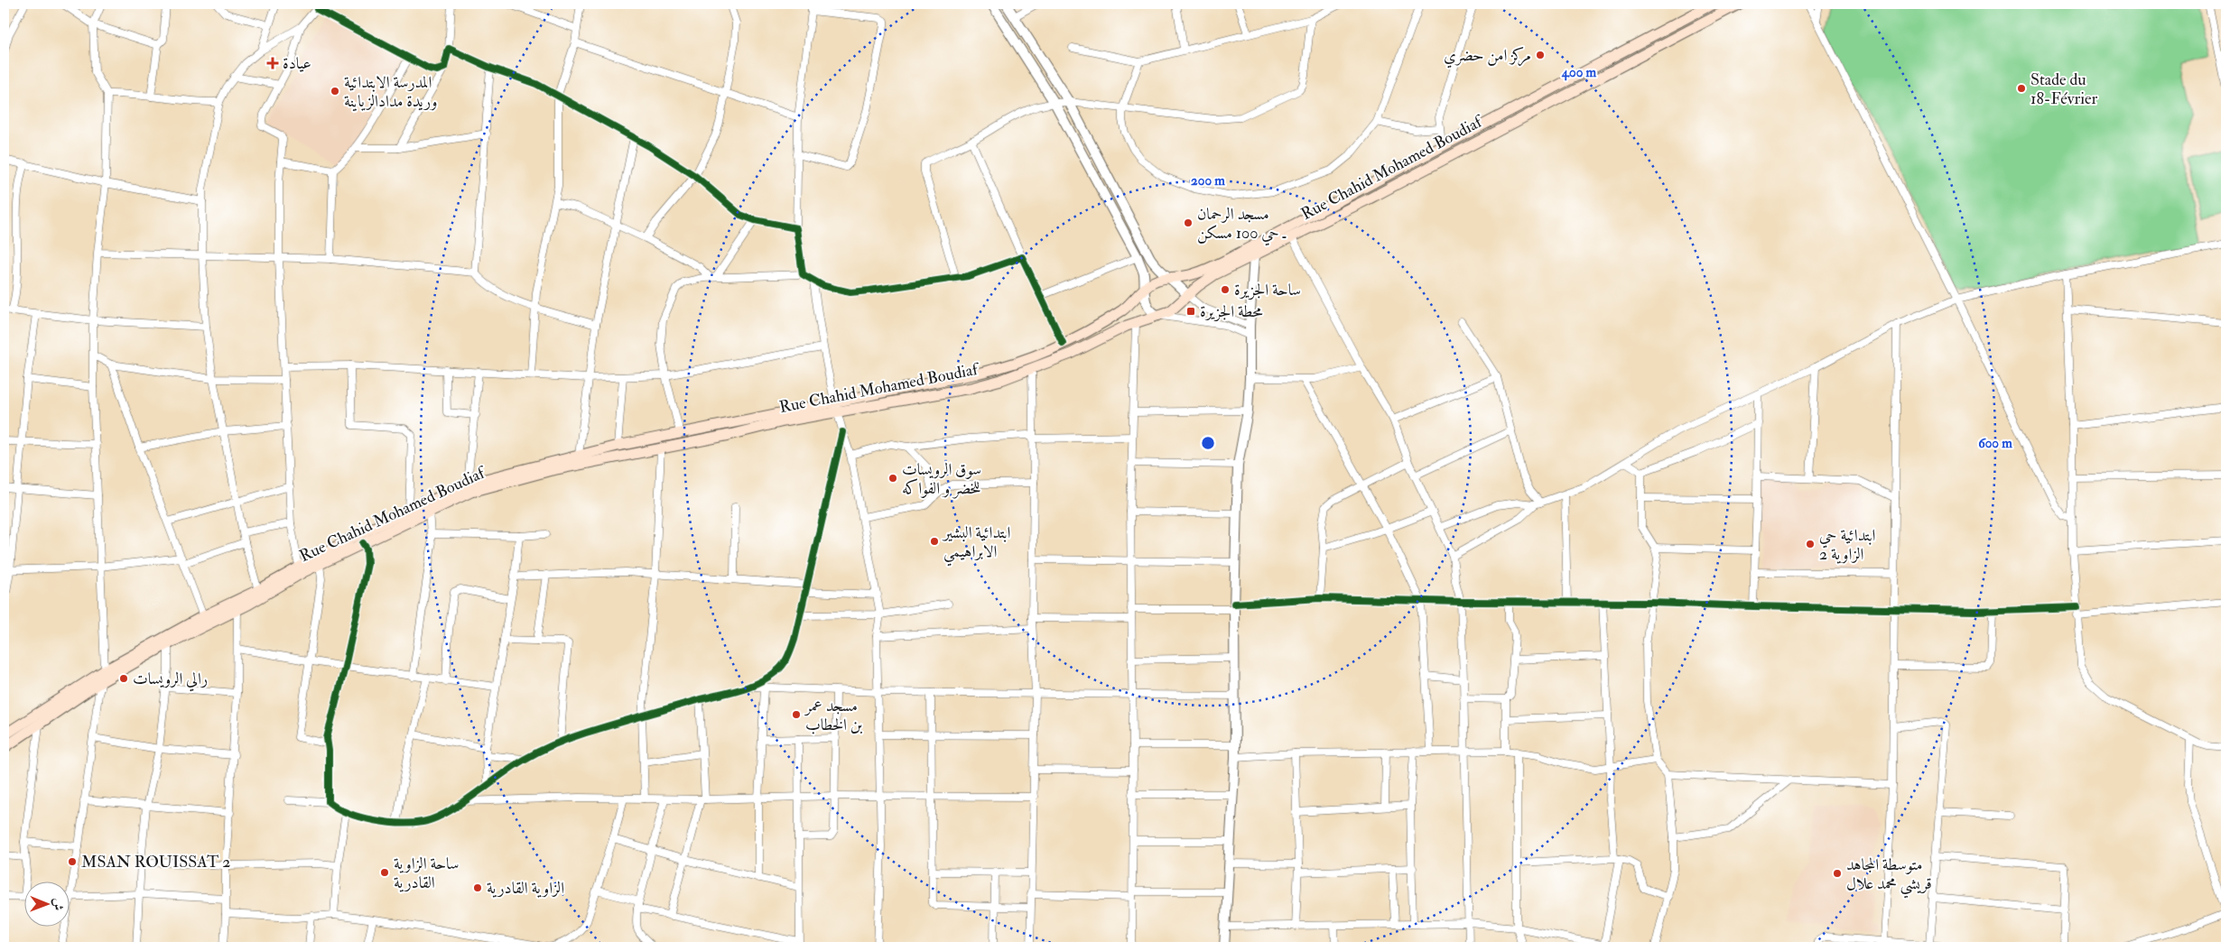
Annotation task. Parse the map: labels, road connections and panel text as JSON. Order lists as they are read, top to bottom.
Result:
{
  "streets": {
    "main road": ["Rue Chahid Mohamed Boudiaf"]
  },
  "places": {
    "other": [
      "مركز امن حضري",
      "Stade du 18-Février",
      "المدرسة الابتدائية وريدة مدادالزياينة",
      "مسجد الرحمان ـ حي 100 مسكن",
      "ساحة الجزيرة",
      "سوق الرويسات للخضر و الفواكه",
      "ابتدائية البشير الابراهيمي",
      "ابتدائية حي الزاوية 2",
      "رالي الرويسات",
      "مسجد عمر بن الخطاب",
      "MSAN ROUISSAT 2",
      "ساحة الزاوية القادرية",
      "متوسطة المجاهد قريشي محمد علال",
      "الزاوية القادرية"
    ],
    "health": ["عيادة"],
    "transit": ["محطة الجزيرة"]
  },
  "north": "right",
  "rings": ["400 m", "200 m", "600 m"]
}
